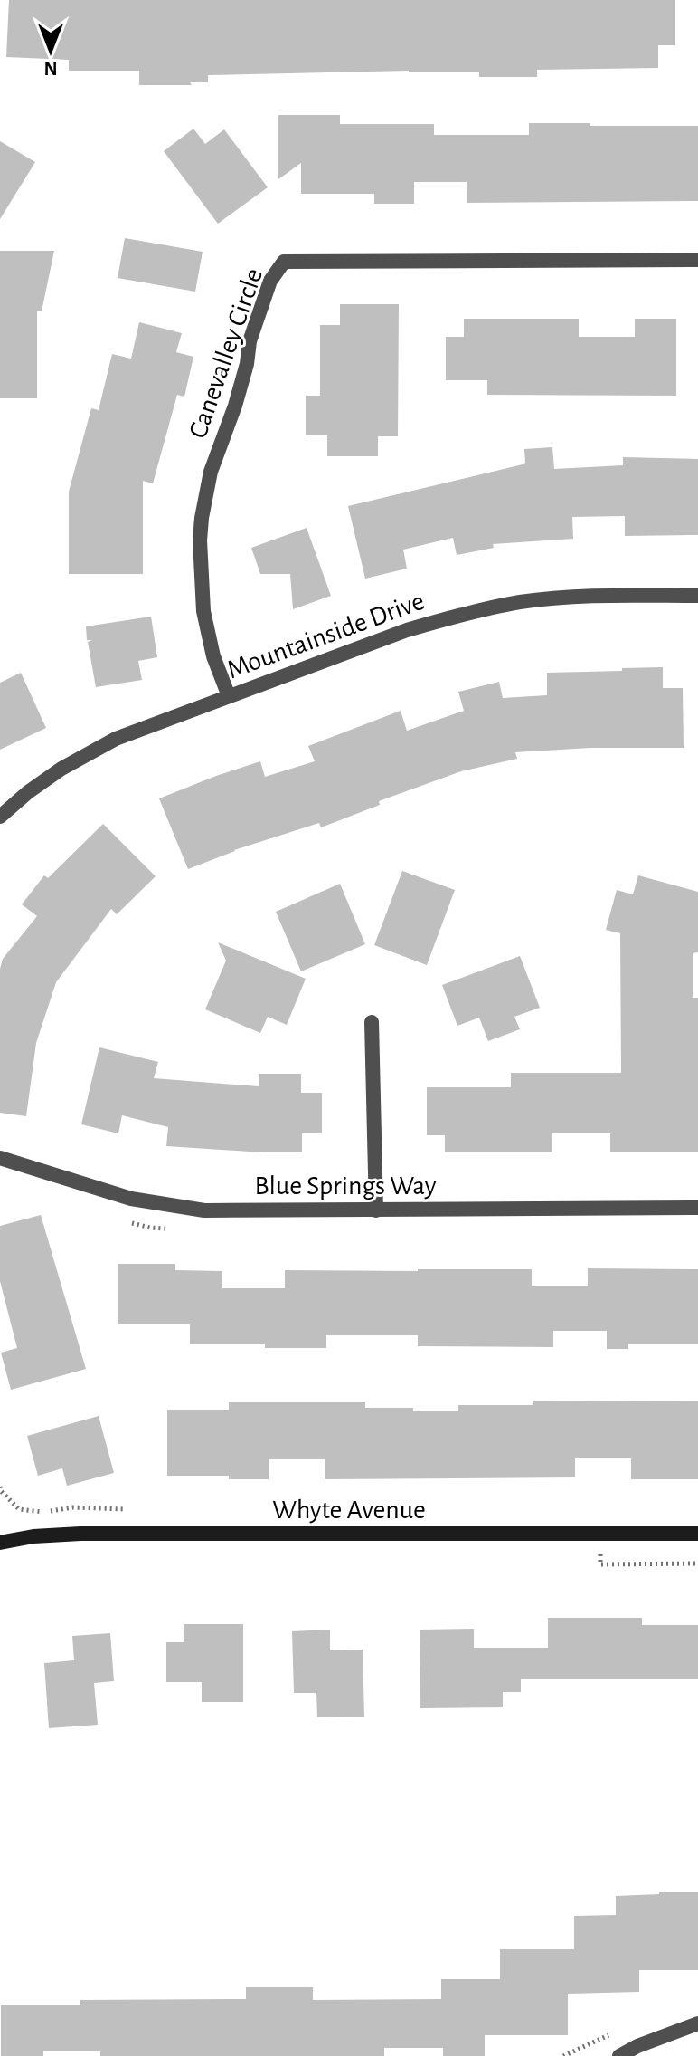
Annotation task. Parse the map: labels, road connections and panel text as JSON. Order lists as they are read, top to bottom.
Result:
{
  "streets": {
    "street": [
      "Canevalley Circle",
      "Mountainside Drive",
      "Blue Springs Way",
      "Whyte Avenue"
    ]
  },
  "crossings": [
    ["Canevalley Circle", "Mountainside Drive"]
  ],
  "north": "bottom"
}
